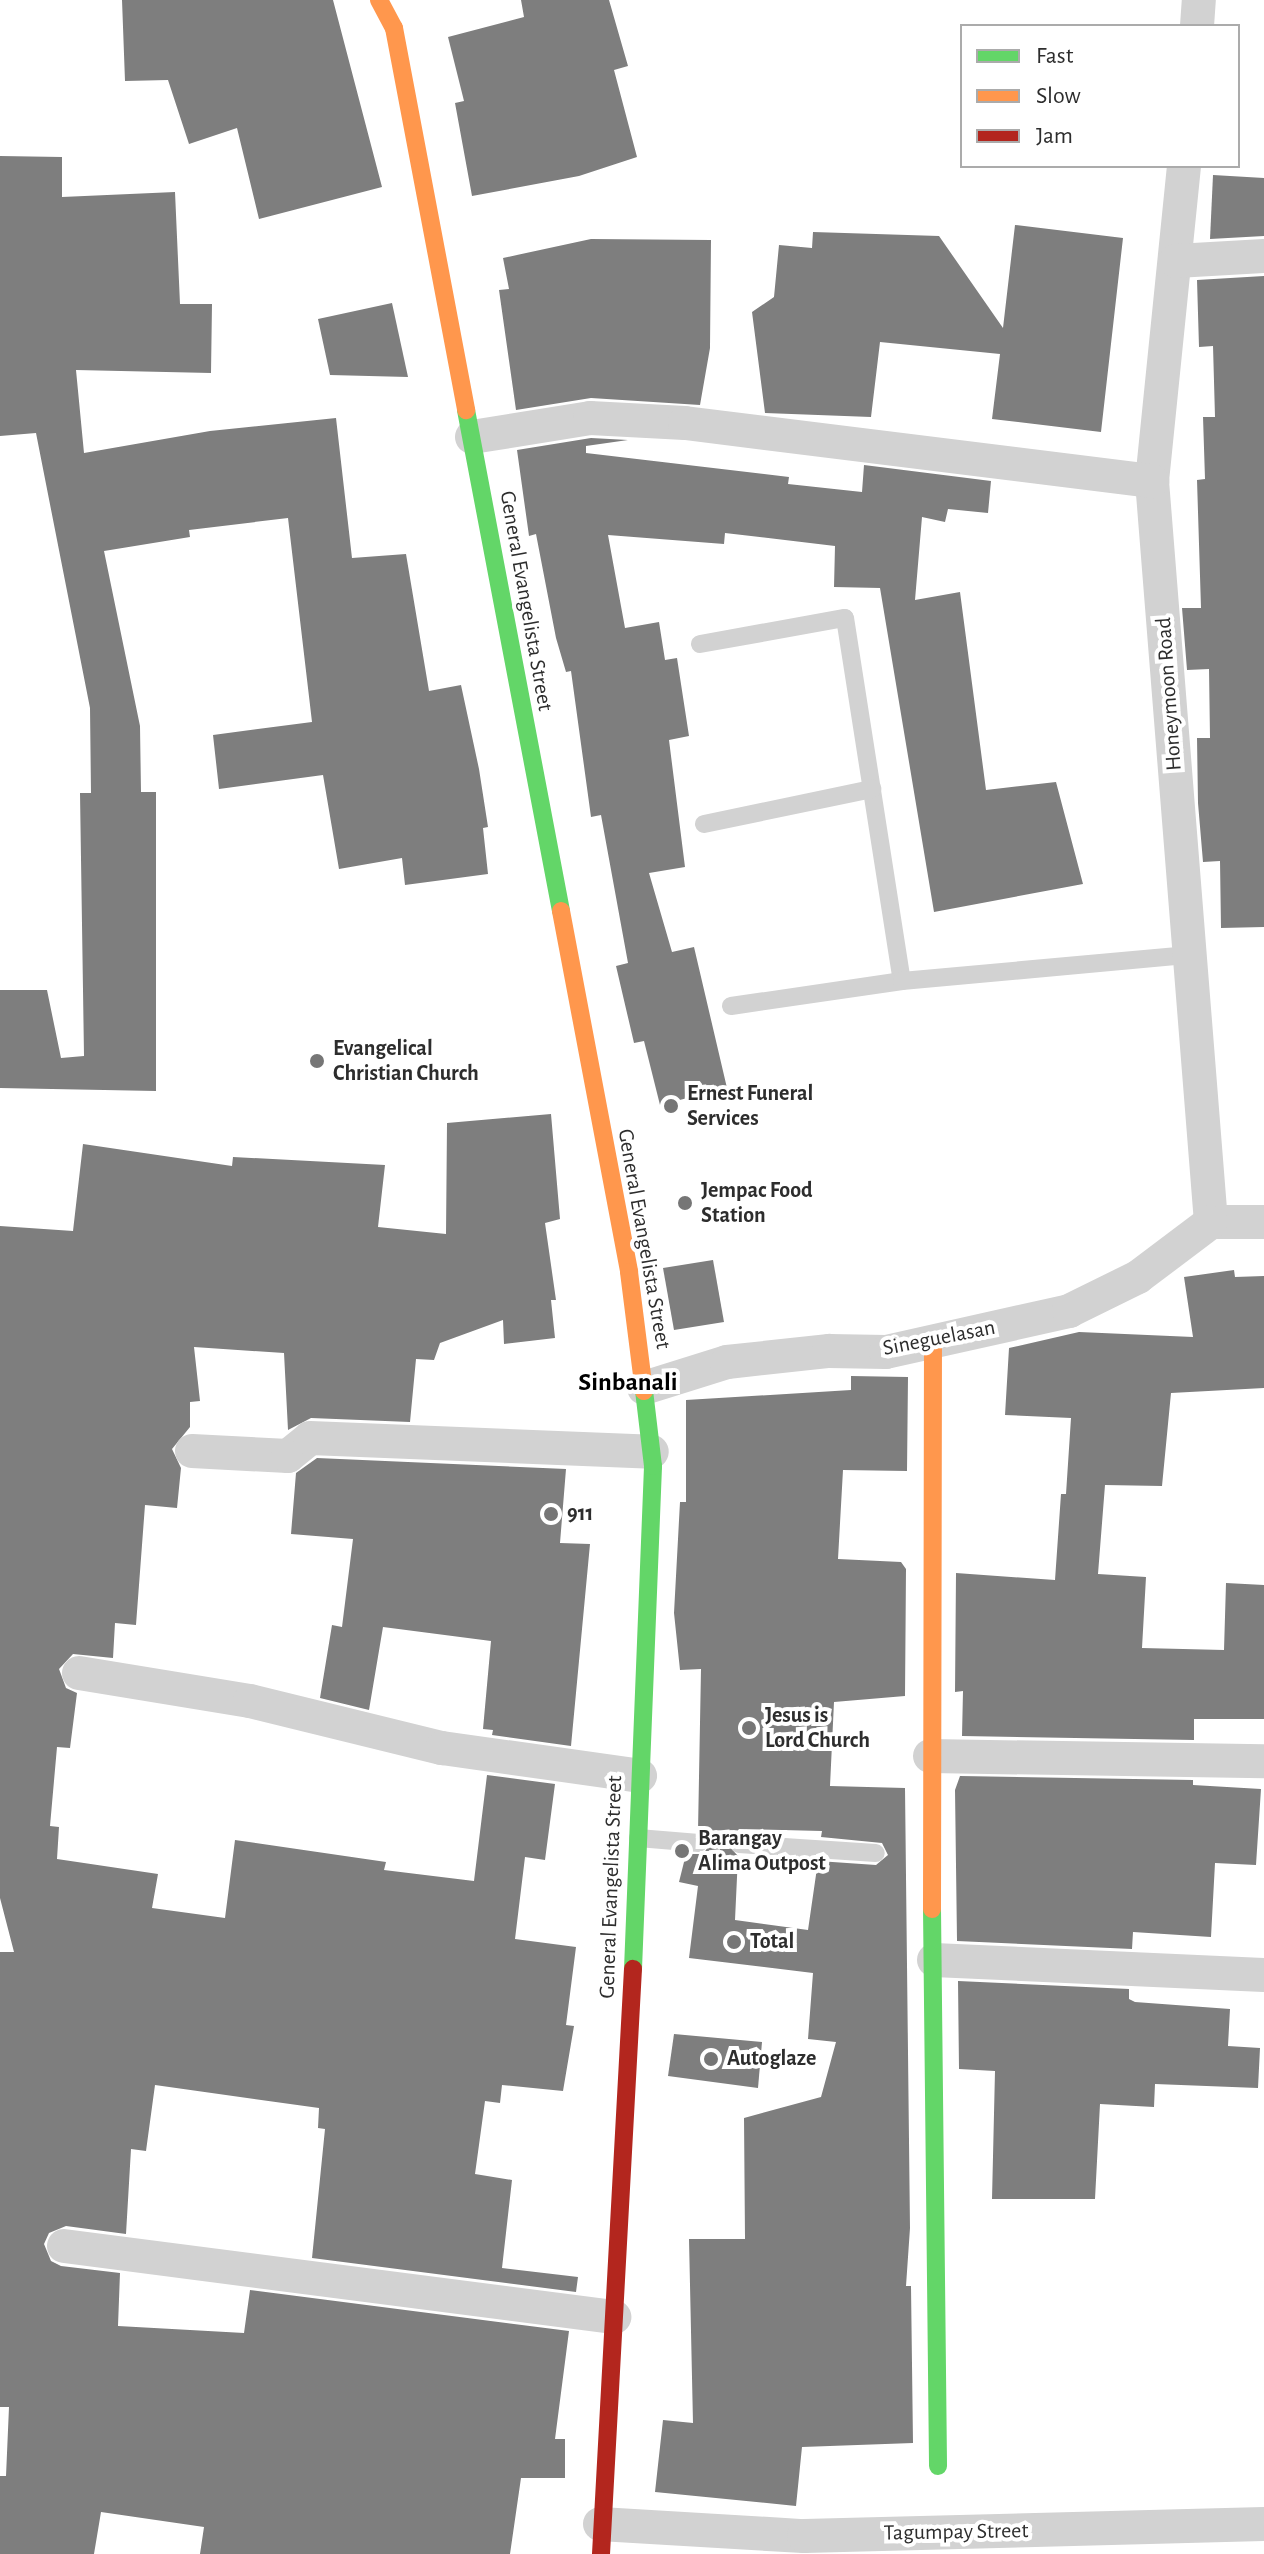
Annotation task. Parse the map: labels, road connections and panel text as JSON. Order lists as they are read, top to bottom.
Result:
{
  "streets": {
    "main road": ["General Evangelista Street"],
    "street": ["Honeymoon Road", "Sineguelasan", "Tagumpay Street"]
  },
  "crossings": [
    ["General Evangelista Street", "Sineguelasan"],
    ["General Evangelista Street", "Tagumpay Street"],
    ["Honeymoon Road", "Sineguelasan"]
  ],
  "districts": ["Sinbanali"],
  "places": [
    "Evangelical Christian Church",
    "Ernest Funeral Services",
    "Jempac Food Station",
    "911",
    "Jesus is Lord Church",
    "Barangay Alima Outpost",
    "Total",
    "Autoglaze"
  ],
  "legend": ["Fast", "Slow", "Jam"]
}
